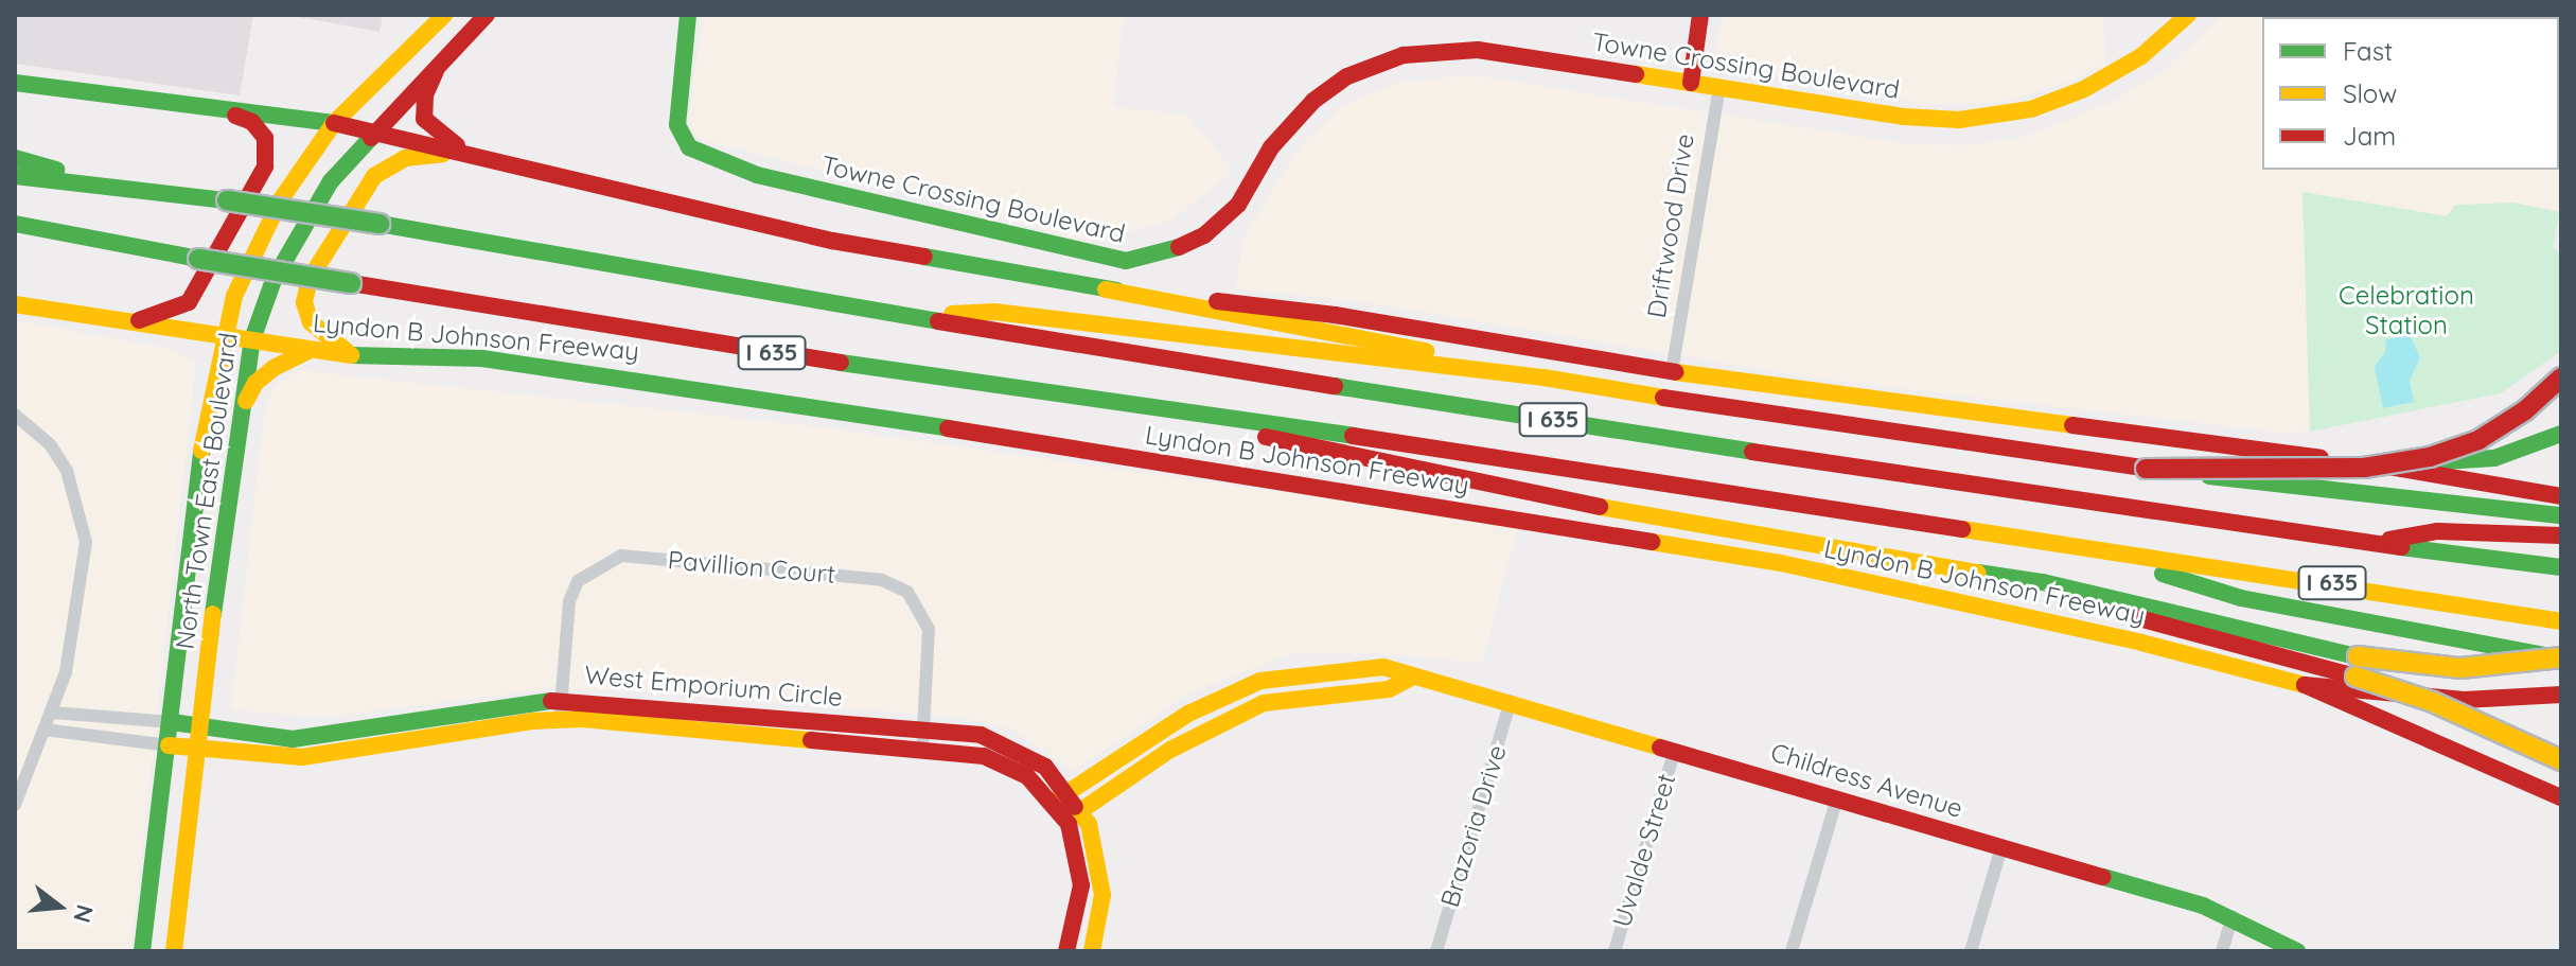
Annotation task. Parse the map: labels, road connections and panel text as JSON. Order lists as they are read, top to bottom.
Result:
{
  "streets": {
    "main road": [
      "Towne Crossing Boulevard",
      "Lyndon B Johnson Freeway",
      "I 635",
      "North Town East Boulevard",
      "West Emporium Circle",
      "Childress Avenue"
    ],
    "street": [
      "Driftwood Drive",
      "Pavillion Court",
      "Brazoria Drive",
      "Uvalde Street"
    ]
  },
  "crossings": [
    ["Towne Crossing Boulevard", "Driftwood Drive"],
    ["Lyndon B Johnson Freeway", "North Town East Boulevard"],
    ["North Town East Boulevard", "West Emporium Circle"],
    ["Pavillion Court", "West Emporium Circle"],
    ["West Emporium Circle", "Childress Avenue"],
    ["Childress Avenue", "Brazoria Drive"],
    ["Childress Avenue", "Uvalde Street"]
  ],
  "parks": ["Celebration Station"],
  "legend": ["Fast", "Slow", "Jam"],
  "north": "right"
}
